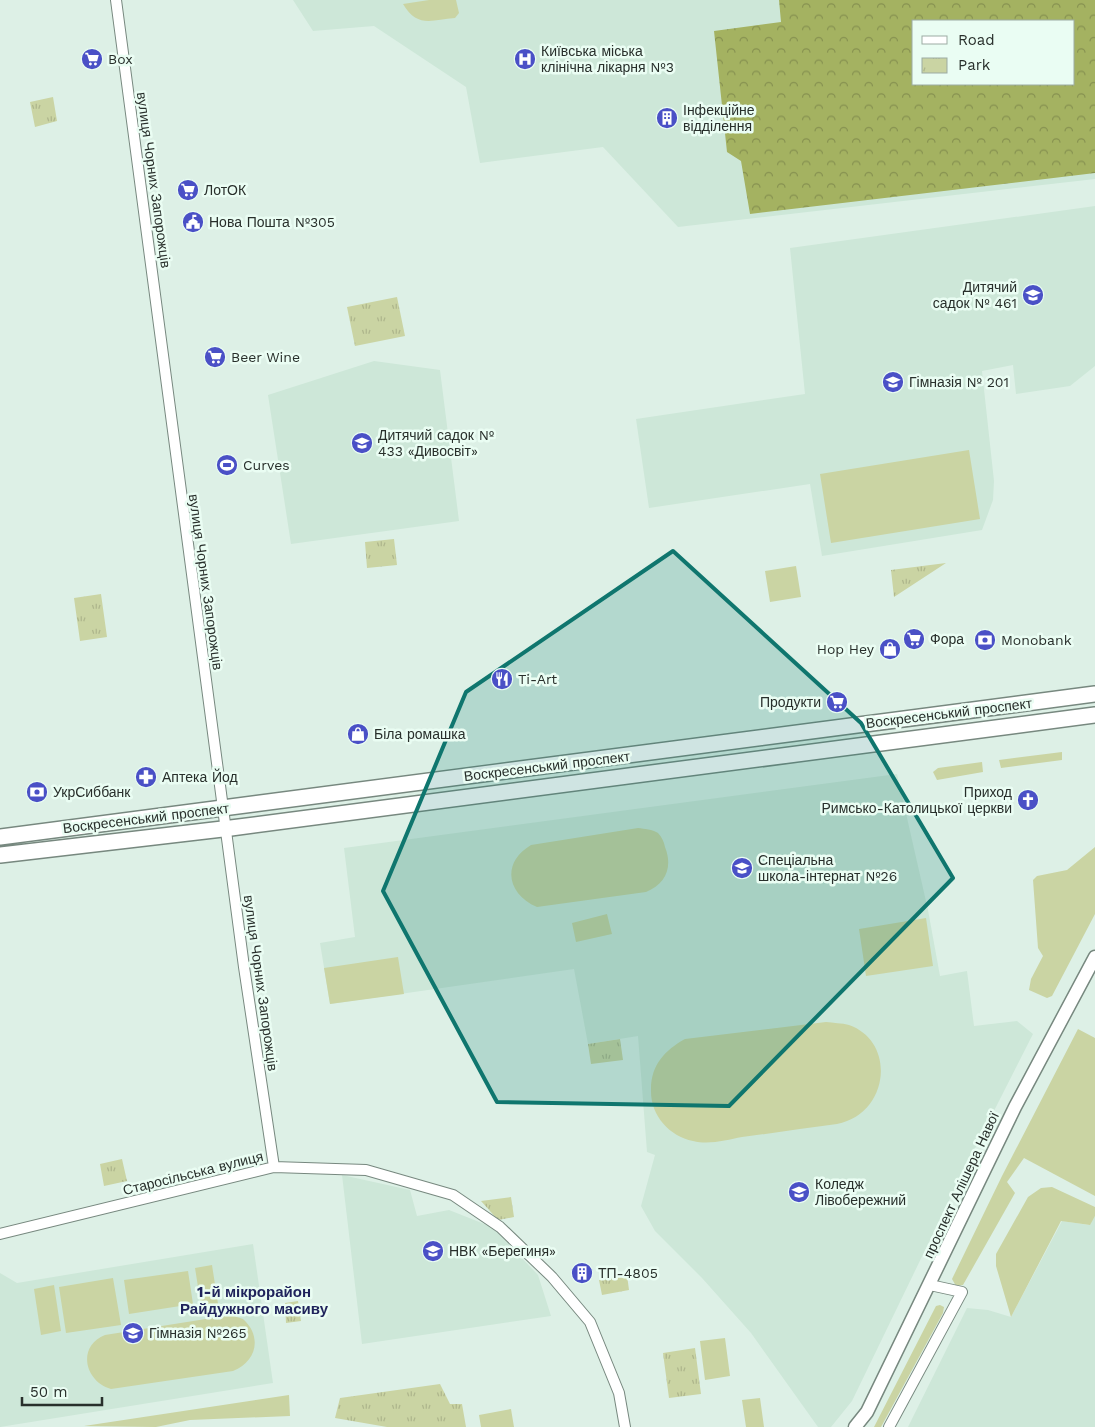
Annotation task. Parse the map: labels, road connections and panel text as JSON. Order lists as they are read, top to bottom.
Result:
{
  "streets": {
    "main road": ["Воскресенський проспект"],
    "street": ["вулиця Чорних Запорожців", "Старосільська вулиця", "проспект Алішера Навої"]
  },
  "crossings": [
    ["вулиця Чорних Запорожців", "Воскресенський проспект"],
    ["вулиця Чорних Запорожців", "Старосільська вулиця"]
  ],
  "districts": ["1-й мікрорайон Райдужного масиву"],
  "places": {
    "supermarket": [
      "Box",
      "ЛотОК",
      "Beer Wine",
      "Фора",
      "Продукти"
    ],
    "hospital": ["Київська міська клінічна лікарня №3"],
    "building": ["Інфекційне відділення", "ТП-4805"],
    "public building": ["Нова Пошта №305"],
    "school or university": [
      "Дитячий садок № 461",
      "Гімназія № 201",
      "Дитячий садок № 433 «Дивосвіт»",
      "Спеціальна школа-інтернат №26",
      "Коледж Лівобережний",
      "НВК «Берегиня»",
      "Гімназія №265"
    ],
    "sports": ["Curves"],
    "bank": ["Monobank", "УкрСиббанк"],
    "shop": ["Hop Hey", "Біла ромашка"],
    "restaurant": ["Ti-Art"],
    "pharmacy": ["Аптека Йод"],
    "church": ["Приход Римсько-Католицької церкви"]
  },
  "legend": ["Road", "Park"],
  "scale_bar": "50 m"
}
